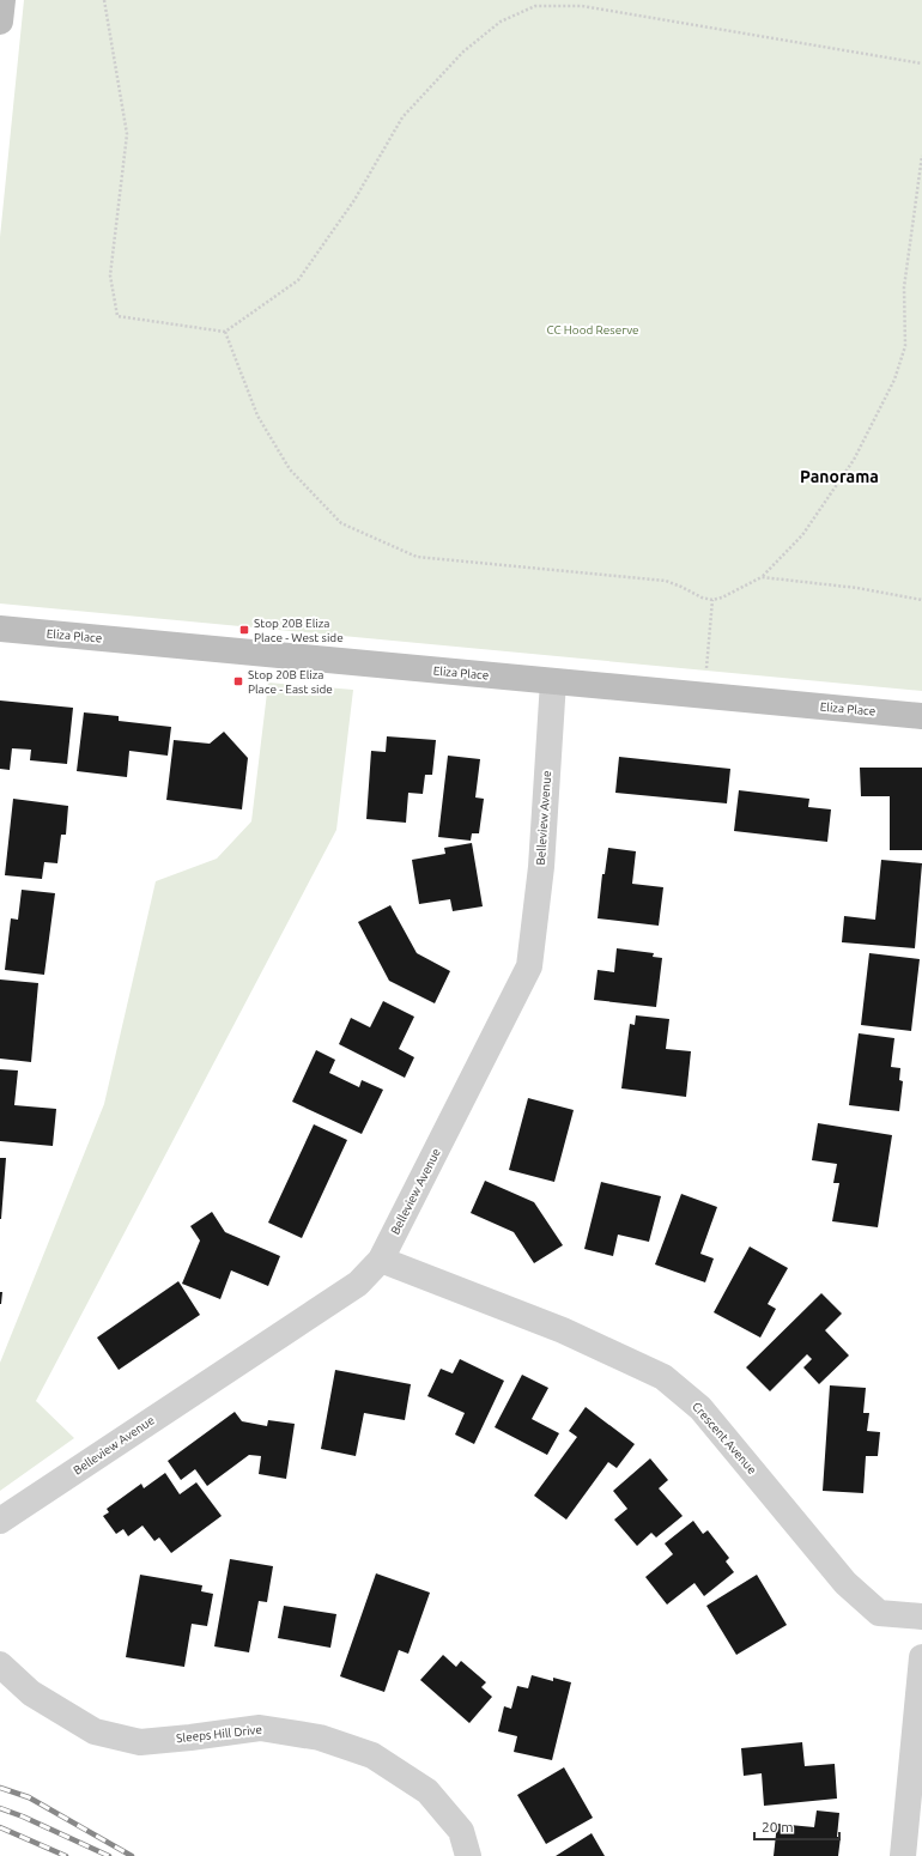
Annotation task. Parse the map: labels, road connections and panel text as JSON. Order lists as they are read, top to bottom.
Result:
{
  "streets": {
    "street": [
      "Eliza Place",
      "Belleview Avenue",
      "Crescent Avenue",
      "Sleeps Hill Drive"
    ]
  },
  "crossings": [
    ["Eliza Place", "Belleview Avenue"],
    ["Belleview Avenue", "Crescent Avenue"]
  ],
  "districts": ["Panorama"],
  "parks": ["CC Hood Reserve"],
  "places": {
    "transit": ["Stop 20B Eliza Place - West side", "Stop 20B Eliza Place - East side"]
  },
  "scale_bar": "20 m"
}
